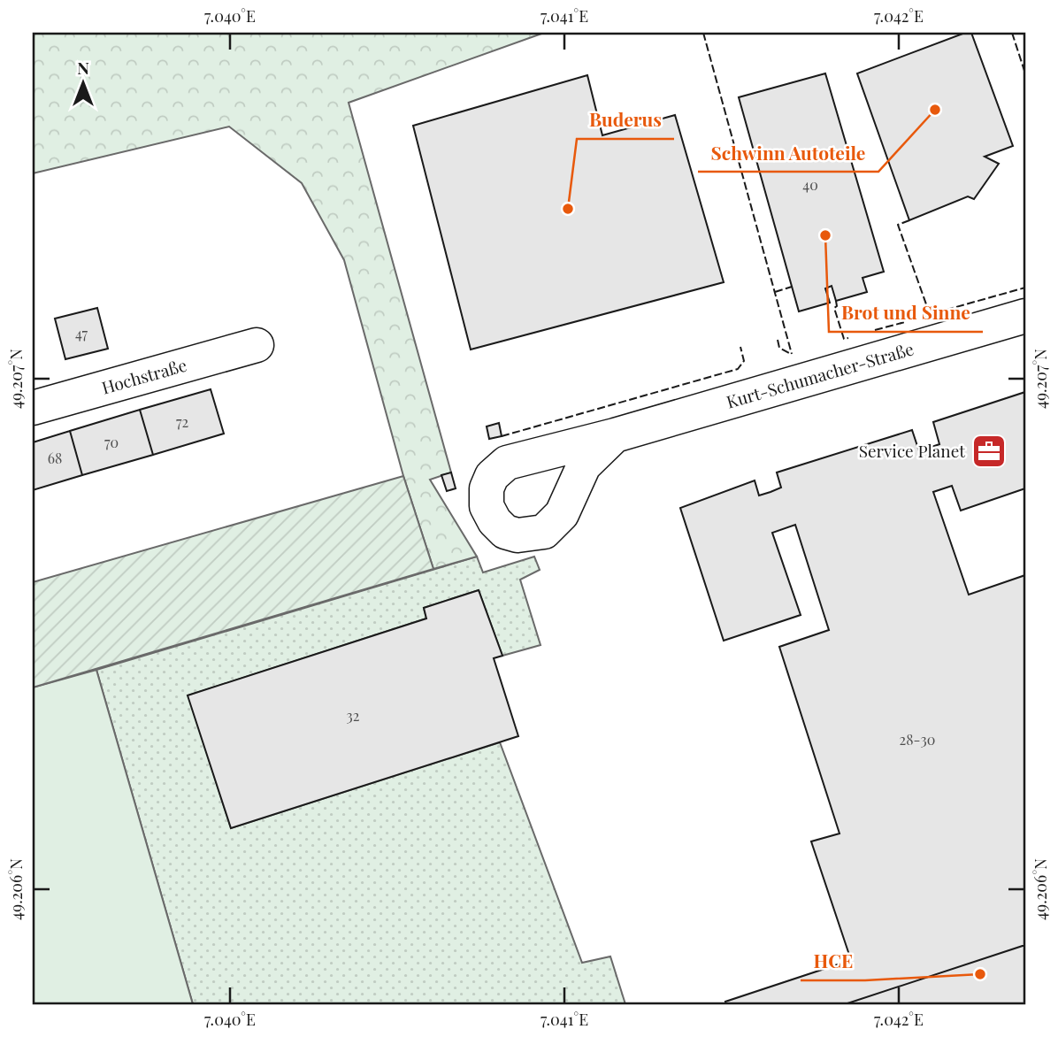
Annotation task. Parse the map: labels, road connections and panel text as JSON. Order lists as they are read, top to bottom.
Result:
{
  "streets": {
    "street": ["Kurt-Schumacher-Straße", "Hochstraße"]
  },
  "places": {
    "other": [
      "Schwinn Autoteile",
      "Buderus",
      "Brot und Sinne",
      "HCE"
    ],
    "office": ["Service Planet"]
  },
  "house_numbers": [
    "40",
    "47",
    "72",
    "70",
    "68",
    "32",
    "28-30"
  ],
  "north": "top",
  "coordinates": [
    "7.040°E",
    "7.041°E",
    "7.042°E",
    "49.207°N",
    "49.206°N"
  ]
}
